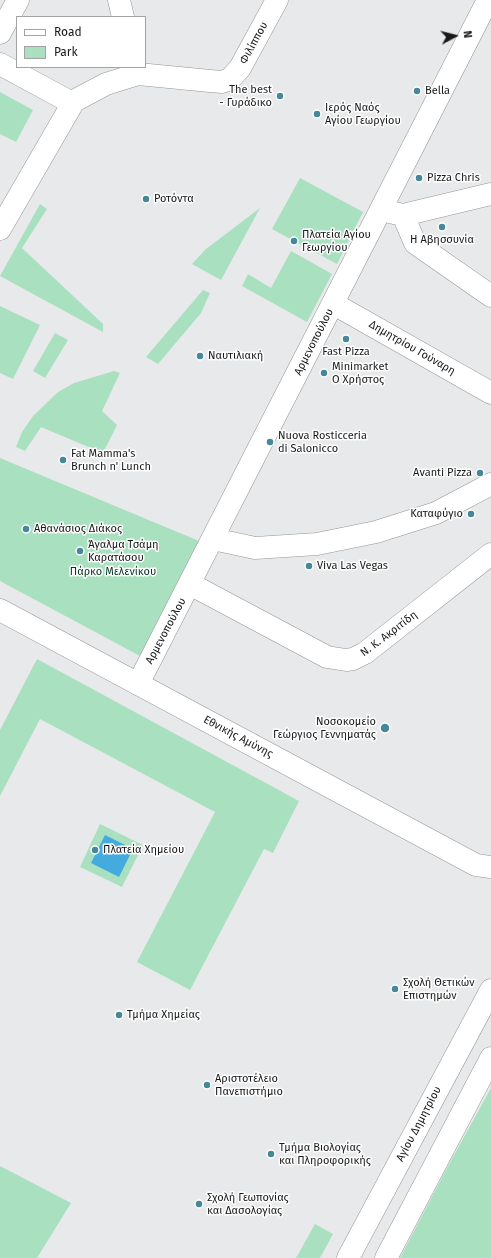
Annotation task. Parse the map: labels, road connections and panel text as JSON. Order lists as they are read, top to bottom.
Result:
{
  "streets": {
    "street": [
      "Φιλίππου",
      "Αρμενοπούλου",
      "Δημητρίου Γούναρη",
      "Ν. Κ. Ακριτίδη",
      "Εθνικής Αμύνης",
      "Αγίου Δημητρίου"
    ]
  },
  "crossings": [
    ["Αρμενοπούλου", "Δημητρίου Γούναρη"],
    ["Αρμενοπούλου", "Ν. Κ. Ακριτίδη"],
    ["Αρμενοπούλου", "Εθνικής Αμύνης"]
  ],
  "parks": ["Πάρκο Μελενίκου"],
  "places": [
    "Bella",
    "The best - Γυράδικο",
    "Ιερός Ναός Αγίου Γεωργίου",
    "Pizza Chris",
    "Ροτόντα",
    "Η Αβησσυνία",
    "Πλατεία Αγίου Γεωργίου",
    "Fast Pizza",
    "Ναυτιλιακή",
    "Minimarket Ο Χρήστος",
    "Nuova Rosticceria di Salonicco",
    "Fat Mamma's Brunch n' Lunch",
    "Avanti Pizza",
    "Καταφύγιο",
    "Αθανάσιος Διάκος",
    "Άγαλμα Τσάμη Καρατάσου",
    "Viva Las Vegas",
    "Νοσοκομείο Γεώργιος Γεννηματάς",
    "Πλατεία Χημείου",
    "Σχολή Θετικών Επιστημών",
    "Τμήμα Χημείας",
    "Αριστοτέλειο Πανεπιστήμιο",
    "Τμήμα Βιολογίας και Πληροφορικής",
    "Σχολή Γεωπονίας και Δασολογίας"
  ],
  "legend": ["Road", "Park"],
  "north": "right"
}
